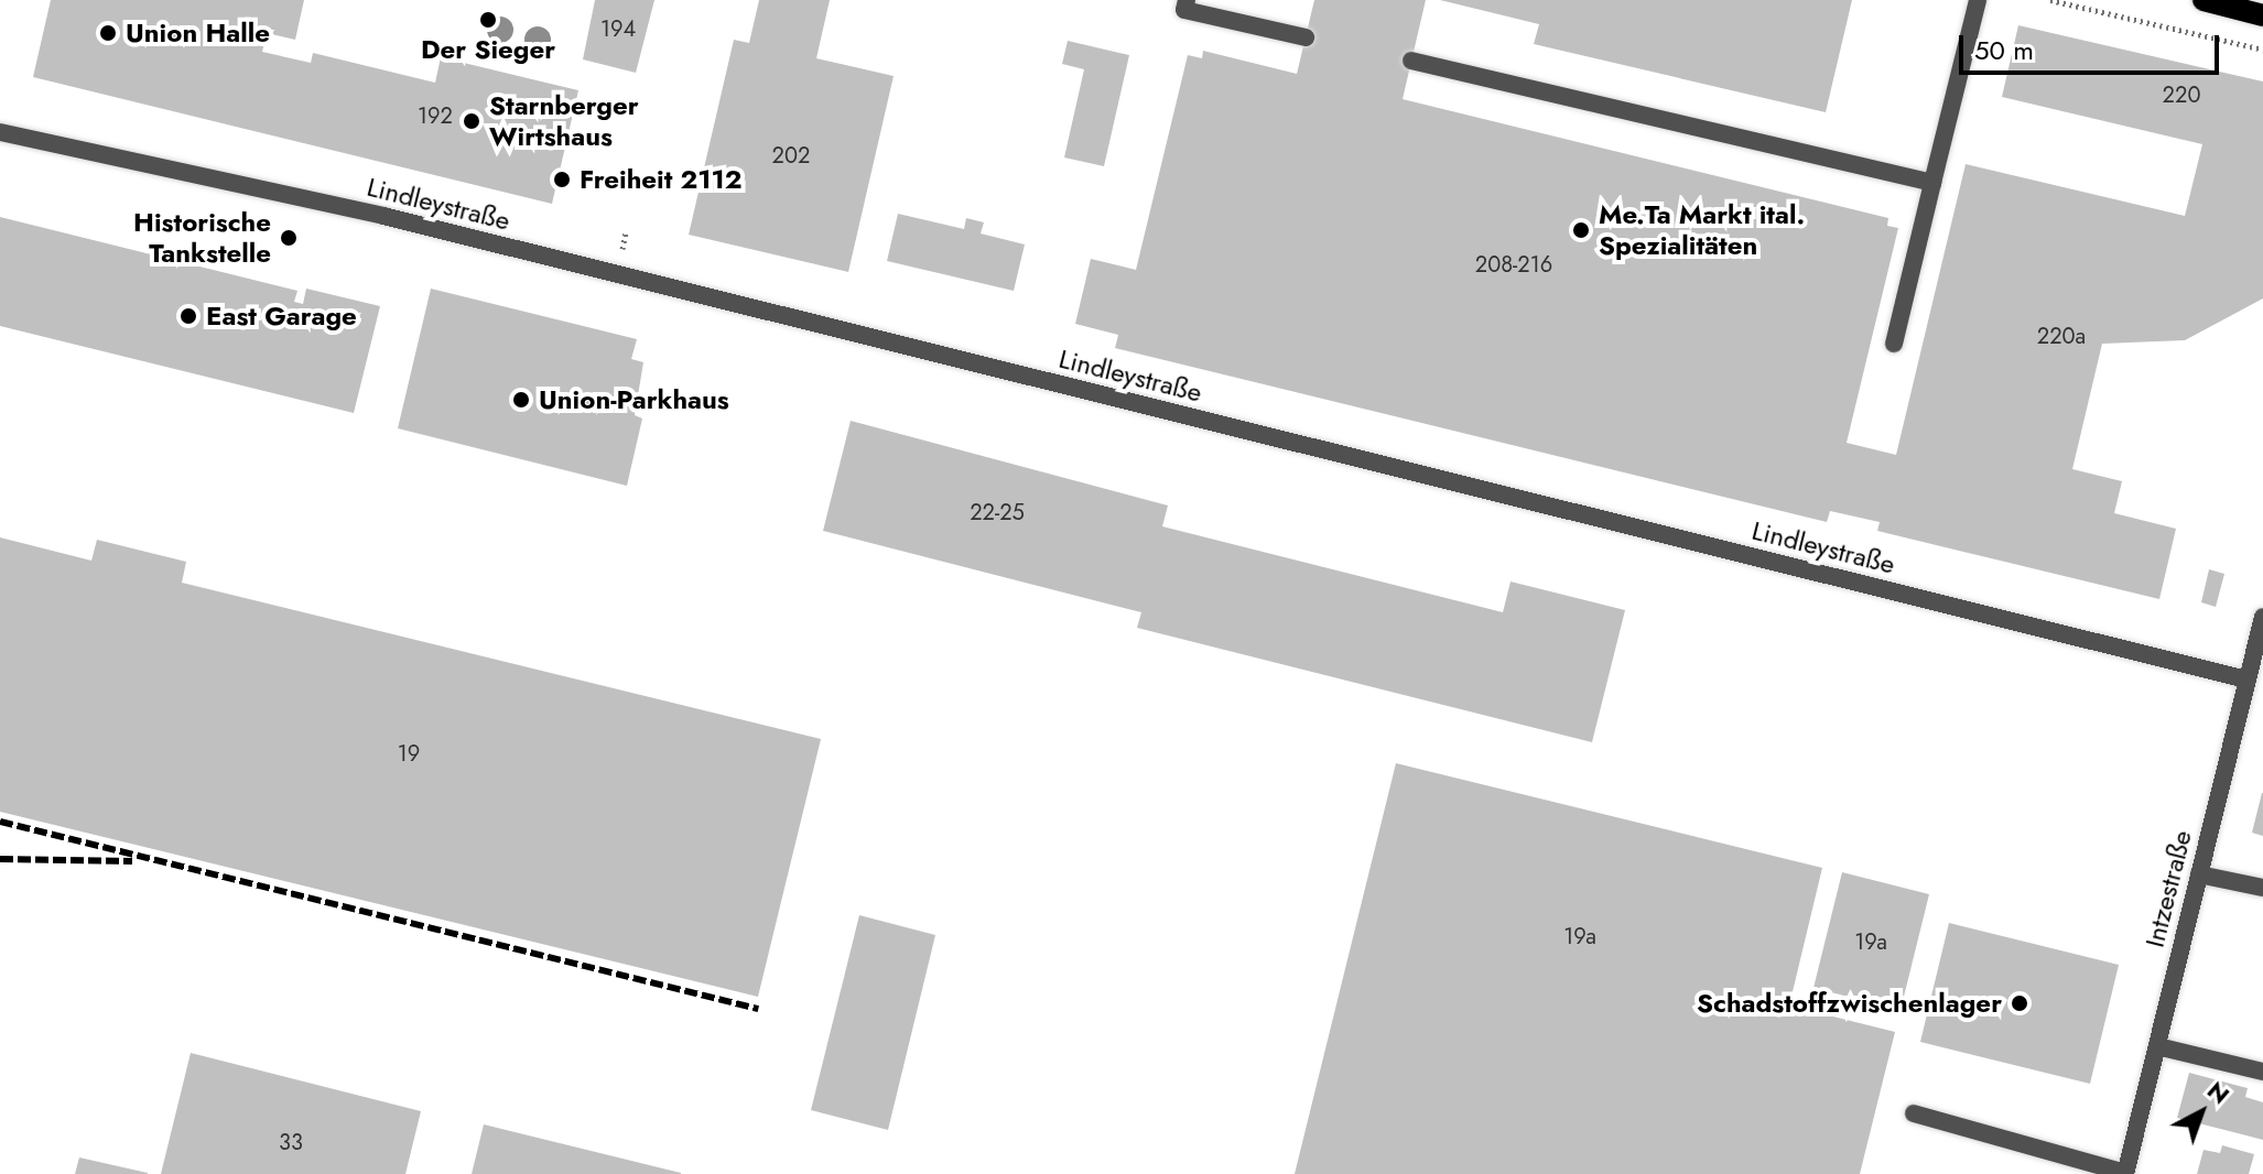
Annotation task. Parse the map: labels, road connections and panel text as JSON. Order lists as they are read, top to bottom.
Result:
{
  "streets": {
    "street": ["Lindleystraße", "Intzestraße"]
  },
  "crossings": [
    ["Lindleystraße", "Intzestraße"]
  ],
  "places": [
    "Der Sieger",
    "Union Halle",
    "Starnberger Wirtshaus",
    "Freiheit 2112",
    "Me.Ta Markt ital. Spezialitäten",
    "Historische Tankstelle",
    "East Garage",
    "Union-Parkhaus",
    "Schadstoffzwischenlager"
  ],
  "house_numbers": [
    "194",
    "220",
    "192",
    "202",
    "208-216",
    "220a",
    "22-25",
    "19",
    "19a",
    "19a",
    "33"
  ],
  "scale_bar": "50 m",
  "north": "top right"
}
